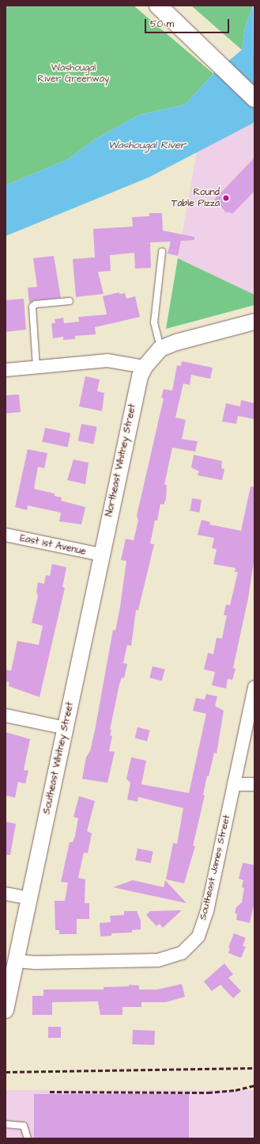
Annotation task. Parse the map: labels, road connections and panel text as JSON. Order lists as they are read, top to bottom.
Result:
{
  "streets": {
    "street": [
      "Northeast Whitney Street",
      "East 1st Avenue",
      "Southeast Whitney Street",
      "Southeast James Street"
    ]
  },
  "crossings": [
    ["Northeast Whitney Street", "East 1st Avenue"],
    ["Northeast Whitney Street", "Southeast Whitney Street"],
    ["East 1st Avenue", "Southeast Whitney Street"],
    ["Southeast Whitney Street", "Southeast James Street"]
  ],
  "water": ["Washougal River"],
  "parks": ["Washougal River Greenway"],
  "places": ["Round Table Pizza"],
  "scale_bar": "50 m"
}
